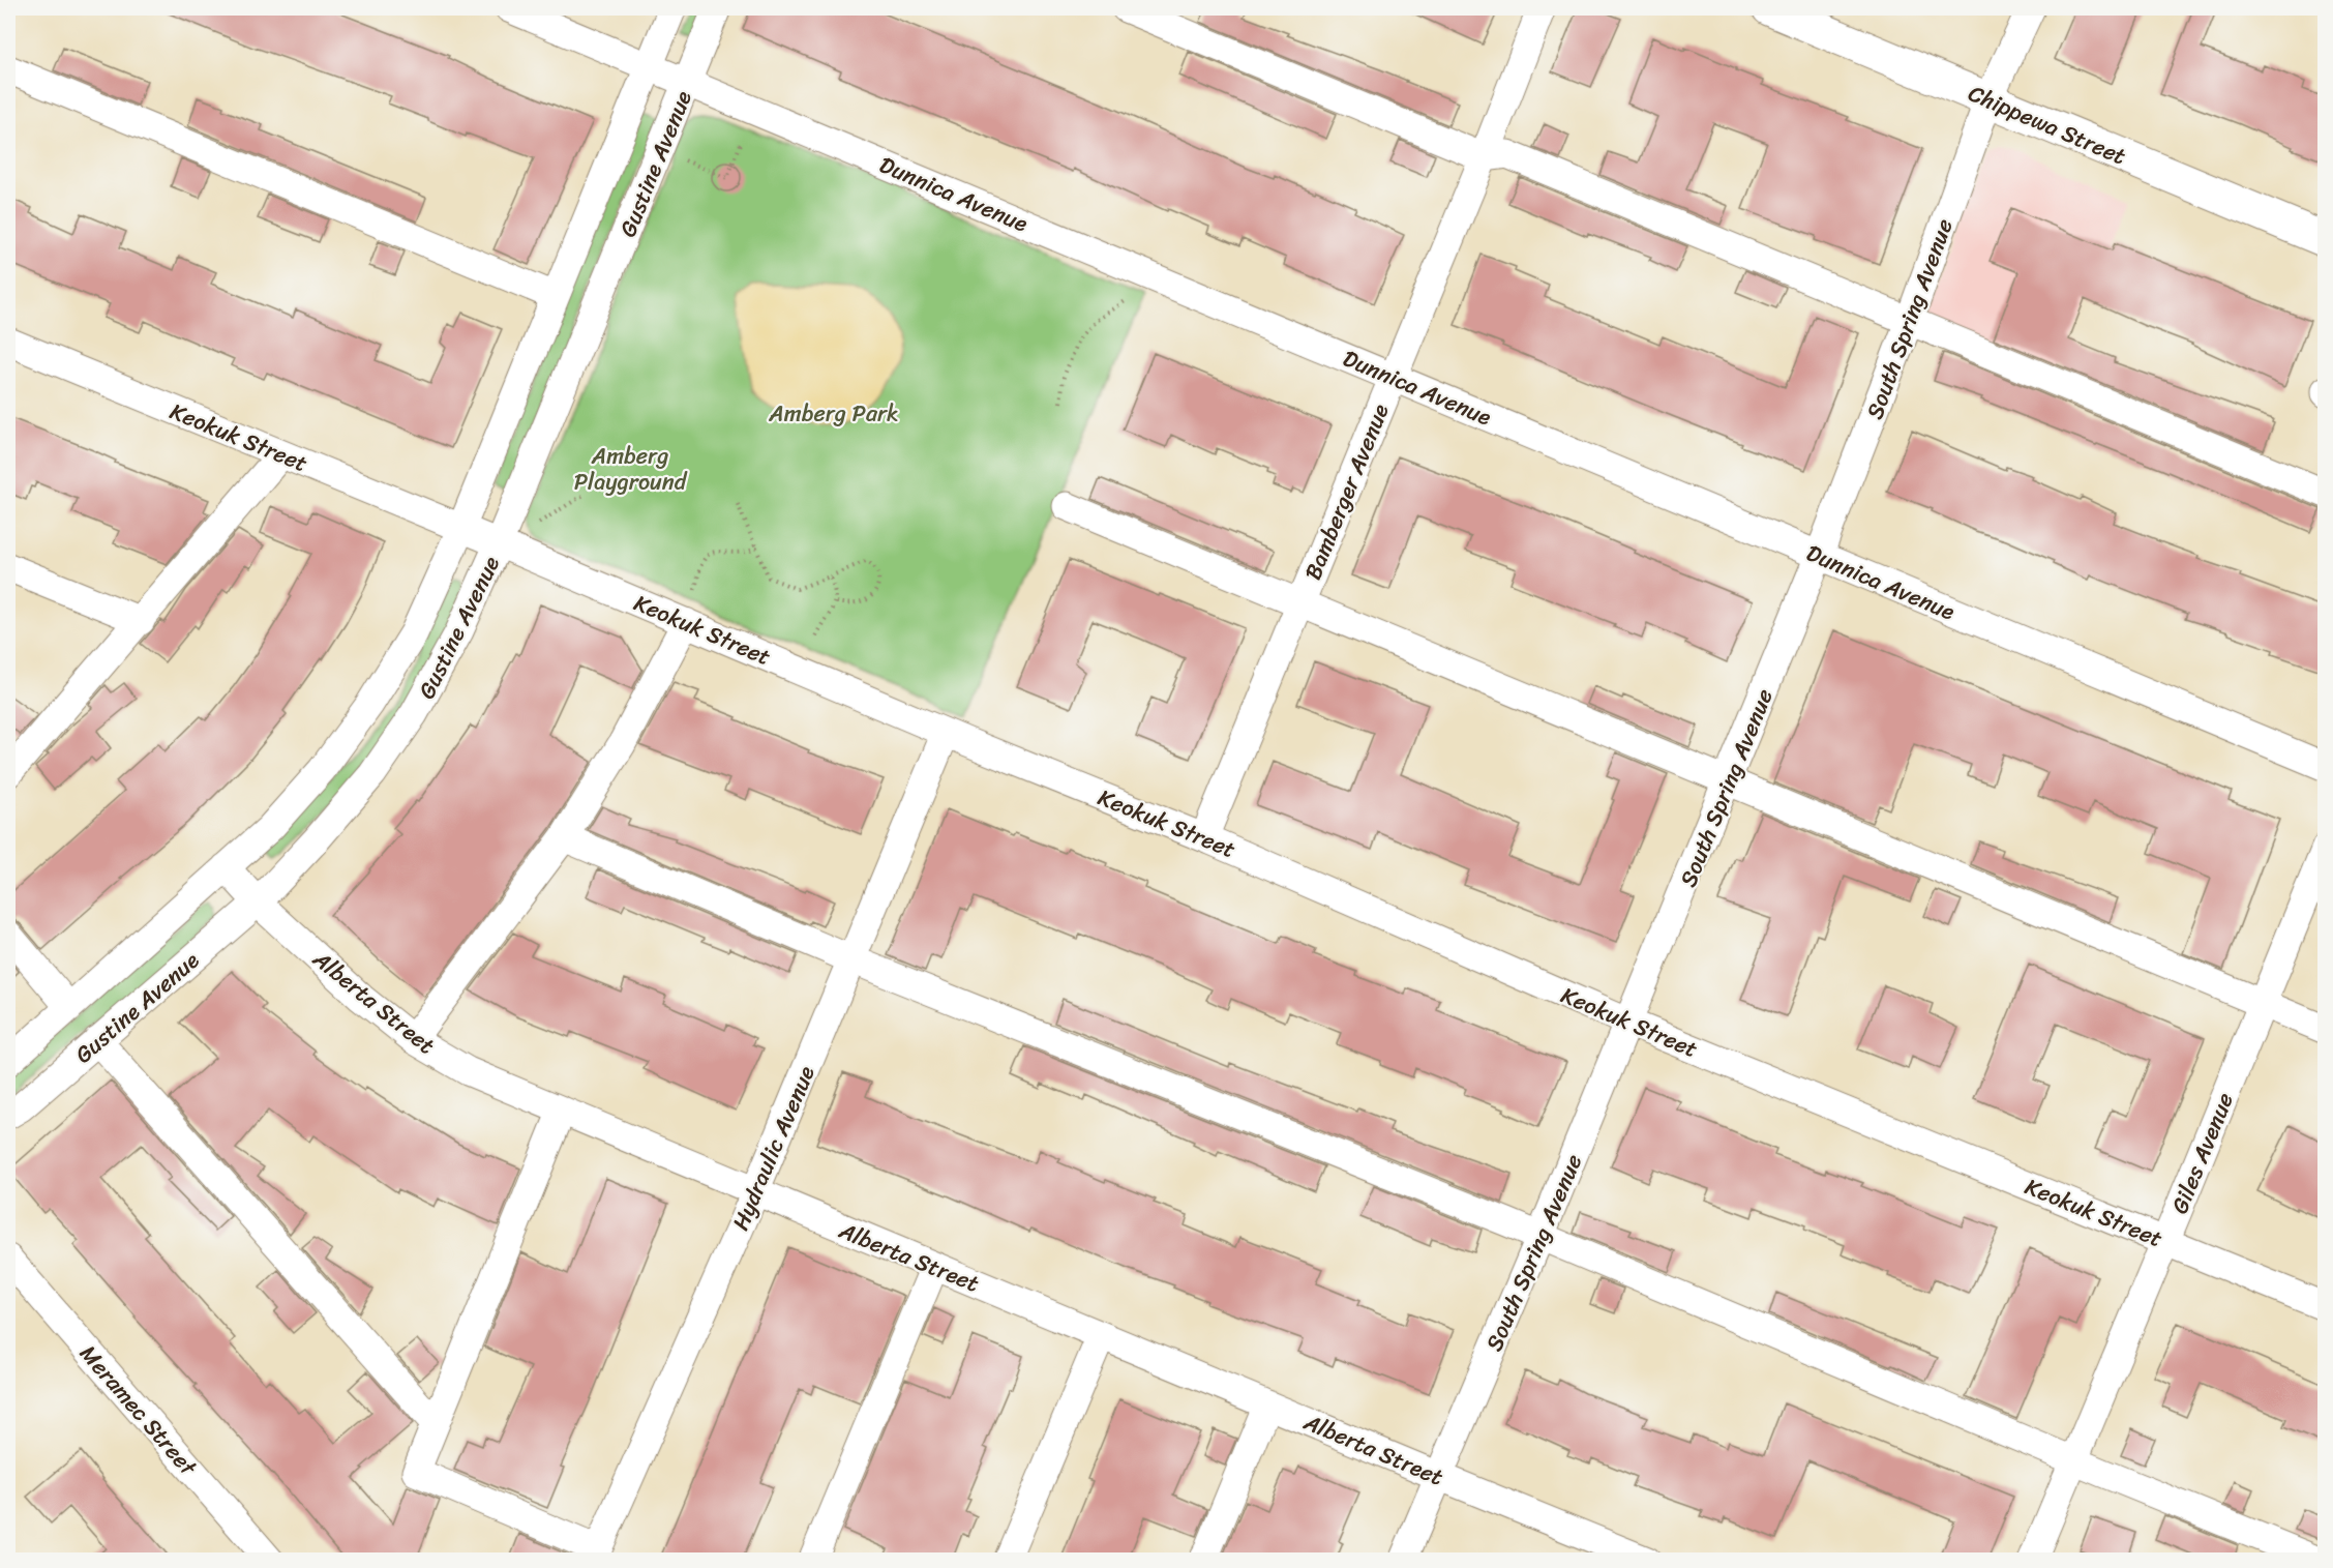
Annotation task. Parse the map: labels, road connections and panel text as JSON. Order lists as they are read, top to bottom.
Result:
{
  "streets": {
    "main road": ["Chippewa Street"],
    "street": [
      "Gustine Avenue",
      "Dunnica Avenue",
      "South Spring Avenue",
      "Keokuk Street",
      "Bamberger Avenue",
      "Alberta Street",
      "Hydraulic Avenue",
      "Giles Avenue",
      "Meramec Street"
    ]
  },
  "crossings": [
    ["Chippewa Street", "South Spring Avenue"],
    ["Gustine Avenue", "Dunnica Avenue"],
    ["Gustine Avenue", "Keokuk Street"],
    ["Gustine Avenue", "Alberta Street"],
    ["Dunnica Avenue", "South Spring Avenue"],
    ["Dunnica Avenue", "Bamberger Avenue"],
    ["South Spring Avenue", "Keokuk Street"],
    ["South Spring Avenue", "Alberta Street"],
    ["Keokuk Street", "Bamberger Avenue"],
    ["Keokuk Street", "Hydraulic Avenue"],
    ["Keokuk Street", "Giles Avenue"],
    ["Alberta Street", "Hydraulic Avenue"]
  ],
  "parks": ["Amberg Park", "Amberg Playground"]
}
